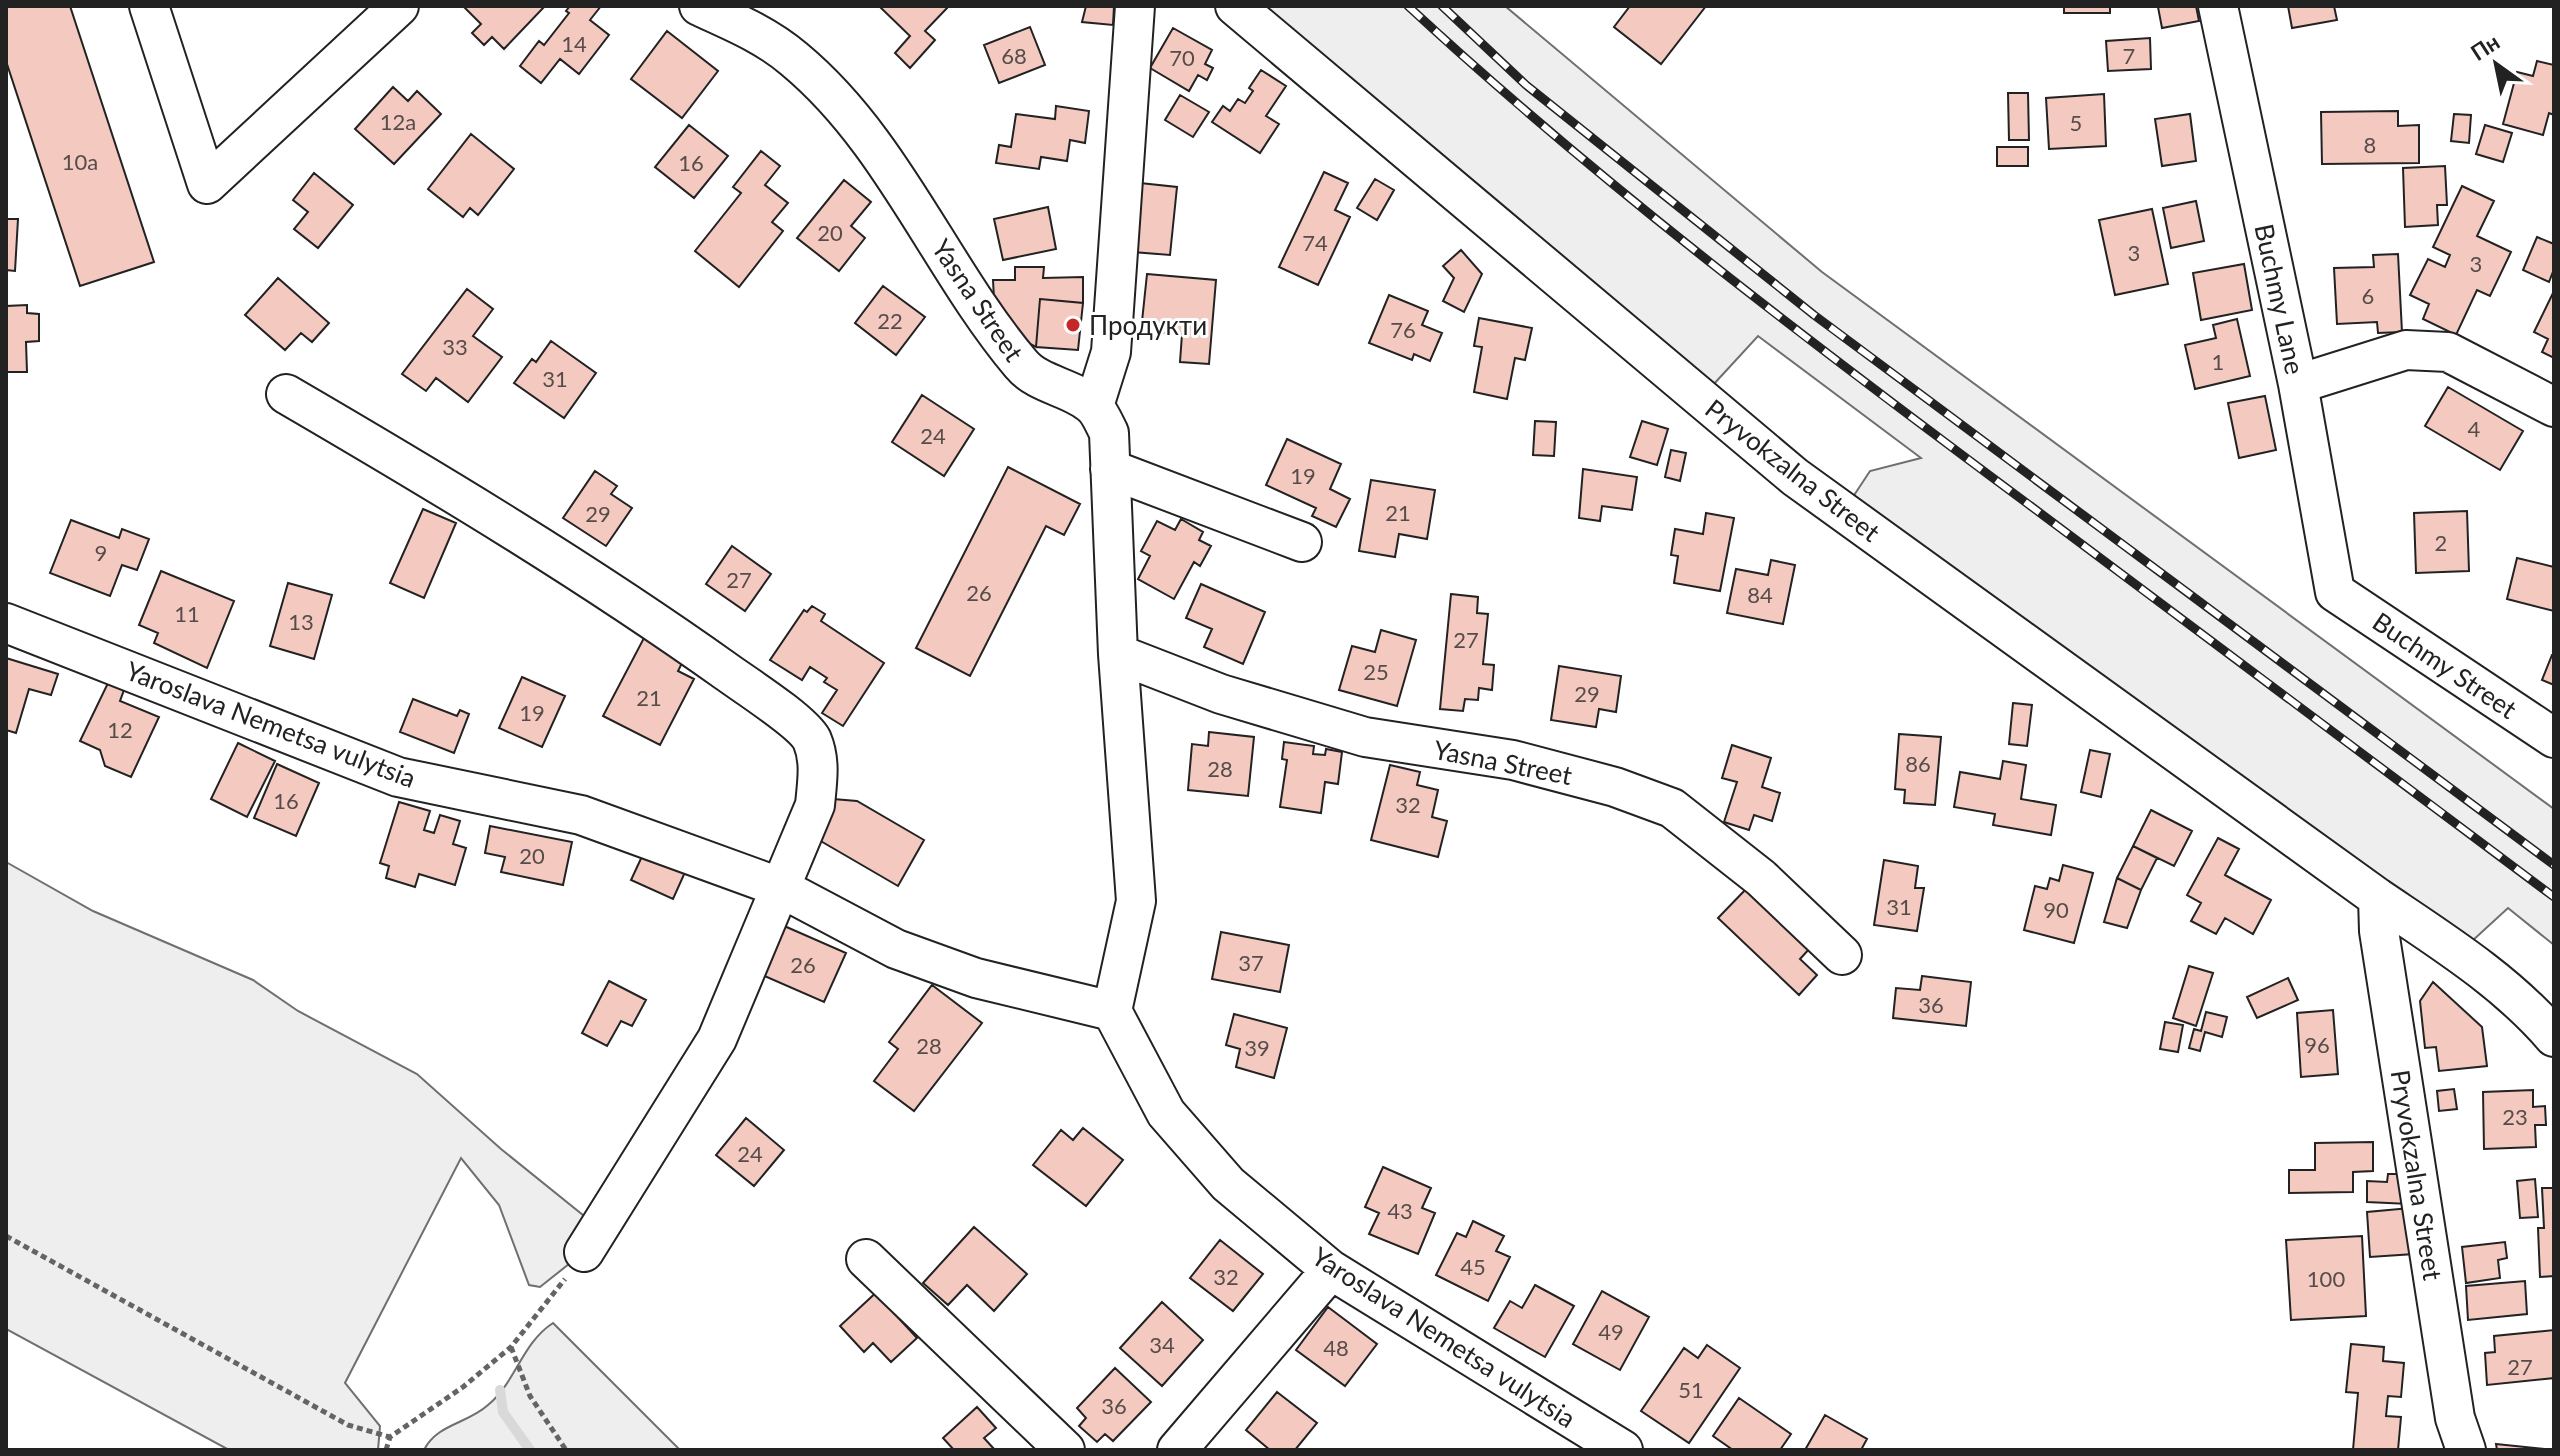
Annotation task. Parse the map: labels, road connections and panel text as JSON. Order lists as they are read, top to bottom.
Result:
{
  "streets": {
    "street": [
      "Buchmy Lane",
      "Yasna Street",
      "Pryvokzalna Street",
      "Buchmy Street",
      "Yaroslava Nemetsa vulytsia"
    ]
  },
  "crossings": [
    ["Buchmy Lane", "Buchmy Street"]
  ],
  "places": ["Продукти"],
  "house_numbers": [
    "14",
    "68",
    "7",
    "70",
    "12а",
    "5",
    "8",
    "10а",
    "16",
    "20",
    "74",
    "3",
    "3",
    "6",
    "22",
    "76",
    "33",
    "1",
    "31",
    "4",
    "24",
    "19",
    "21",
    "29",
    "2",
    "9",
    "27",
    "26",
    "84",
    "11",
    "13",
    "27",
    "25",
    "29",
    "21",
    "19",
    "12",
    "86",
    "28",
    "16",
    "32",
    "20",
    "31",
    "90",
    "37",
    "26",
    "36",
    "96",
    "28",
    "39",
    "23",
    "24",
    "43",
    "45",
    "32",
    "100",
    "49",
    "34",
    "48",
    "27",
    "51",
    "36"
  ],
  "north": "top left"
}
